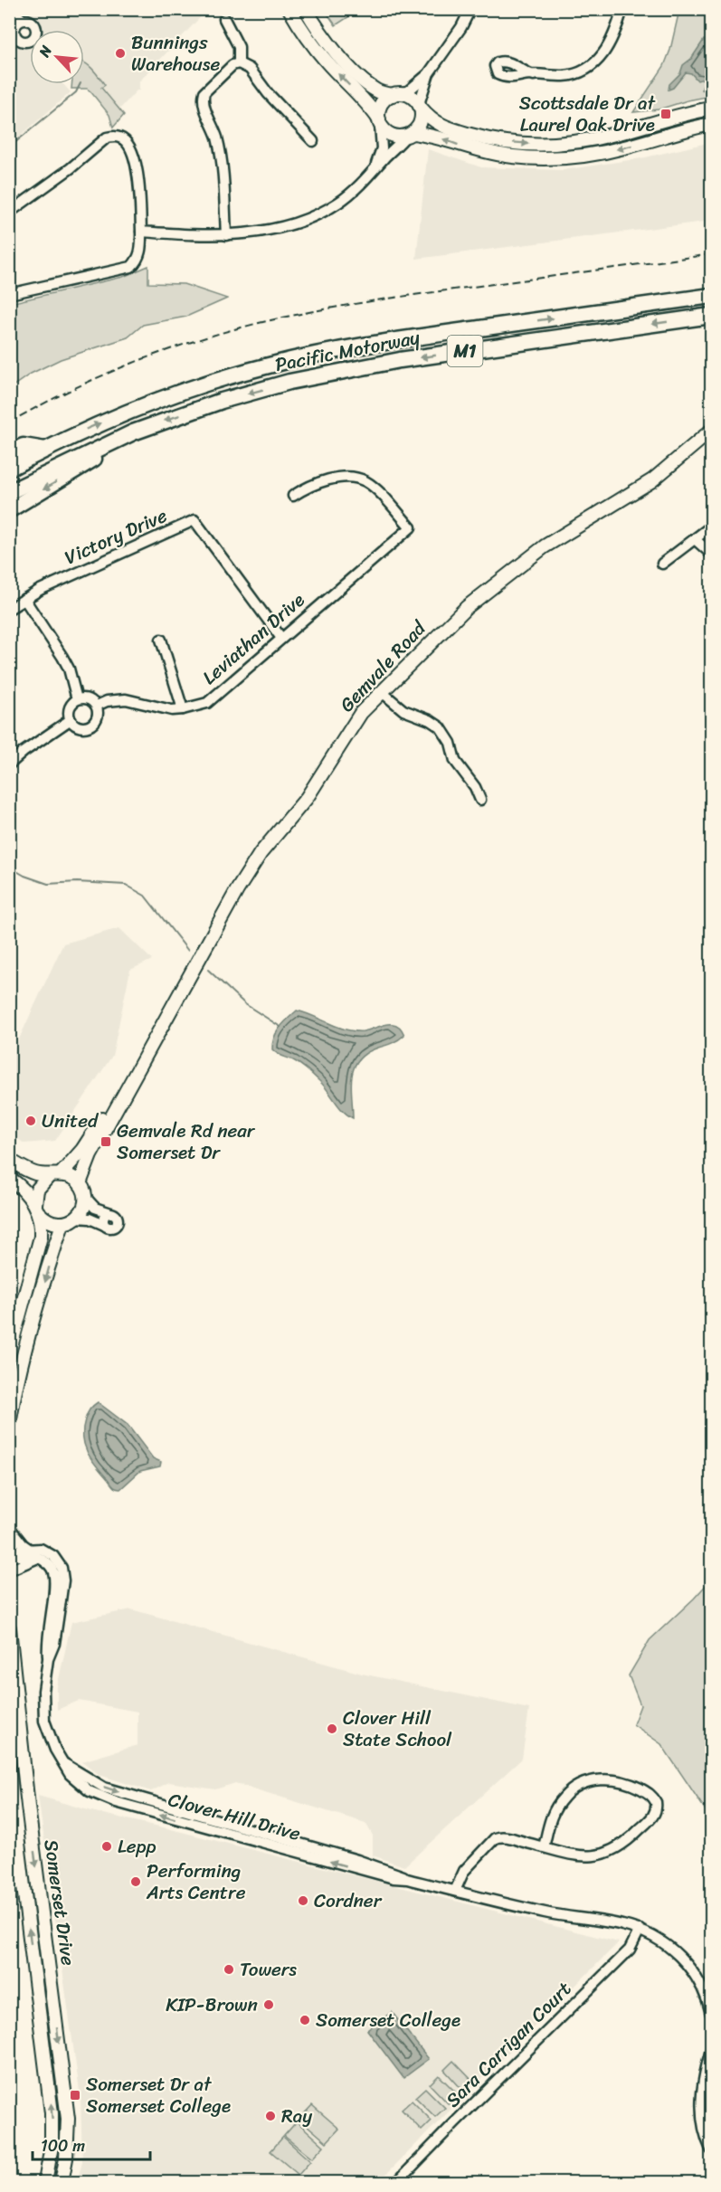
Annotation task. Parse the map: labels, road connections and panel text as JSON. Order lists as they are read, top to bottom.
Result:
{
  "streets": {
    "highway": ["Pacific Motorway", "M1"],
    "main road": ["Gemvale Road", "Somerset Drive"],
    "street": [
      "Victory Drive",
      "Leviathan Drive",
      "Clover Hill Drive",
      "Sara Carrigan Court"
    ]
  },
  "crossings": [
    ["Victory Drive", "Leviathan Drive"],
    ["Clover Hill Drive", "Sara Carrigan Court"]
  ],
  "places": {
    "other": [
      "Bunnings Warehouse",
      "United",
      "Clover Hill State School",
      "Lepp",
      "Performing Arts Centre",
      "Cordner",
      "Towers",
      "KIP-Brown",
      "Somerset College",
      "Ray"
    ],
    "transit": ["Scottsdale Dr at Laurel Oak Drive", "Gemvale Rd near Somerset Dr", "Somerset Dr at Somerset College"]
  },
  "scale_bar": "100 m",
  "north": "top left"
}
